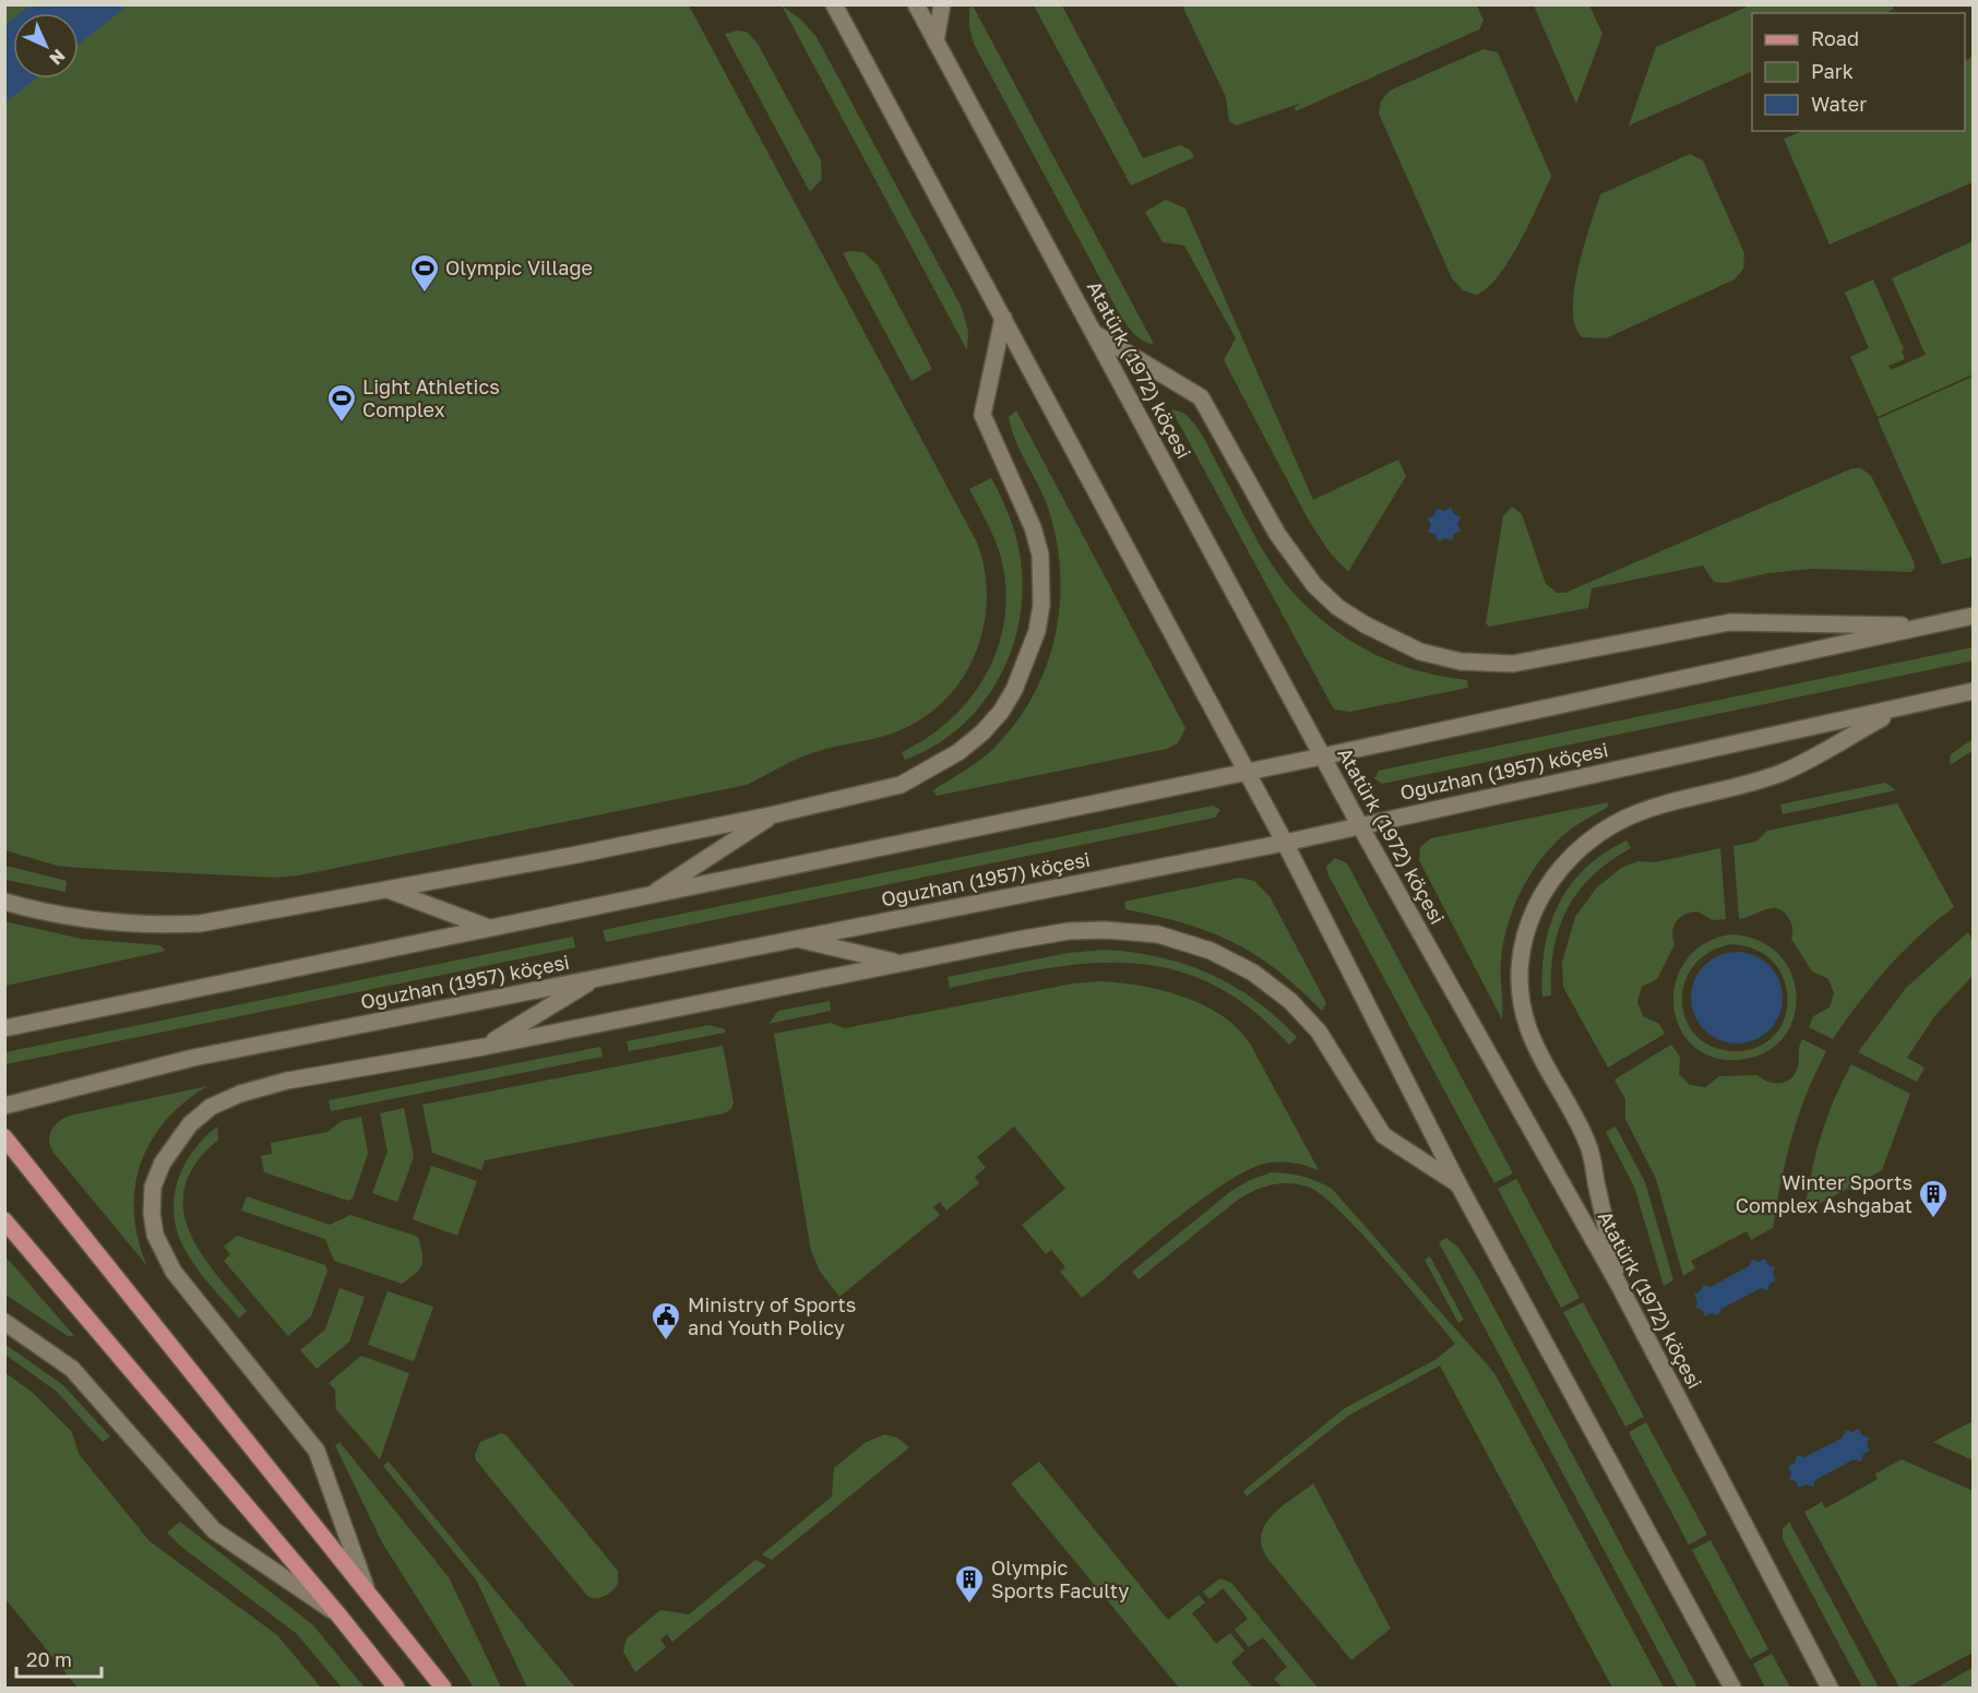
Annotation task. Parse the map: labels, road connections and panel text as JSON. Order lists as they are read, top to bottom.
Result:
{
  "streets": {
    "main road": ["Atatürk (1972) köçesi", "Oguzhan (1957) köçesi"]
  },
  "crossings": [
    ["Atatürk (1972) köçesi", "Oguzhan (1957) köçesi"]
  ],
  "places": {
    "sports": ["Olympic Village", "Light Athletics Complex"],
    "building": ["Winter Sports Complex Ashgabat", "Olympic Sports Faculty"],
    "public building": ["Ministry of Sports and Youth Policy"]
  },
  "legend": ["Road", "Park", "Water"],
  "scale_bar": "20 m",
  "north": "bottom right"
}
